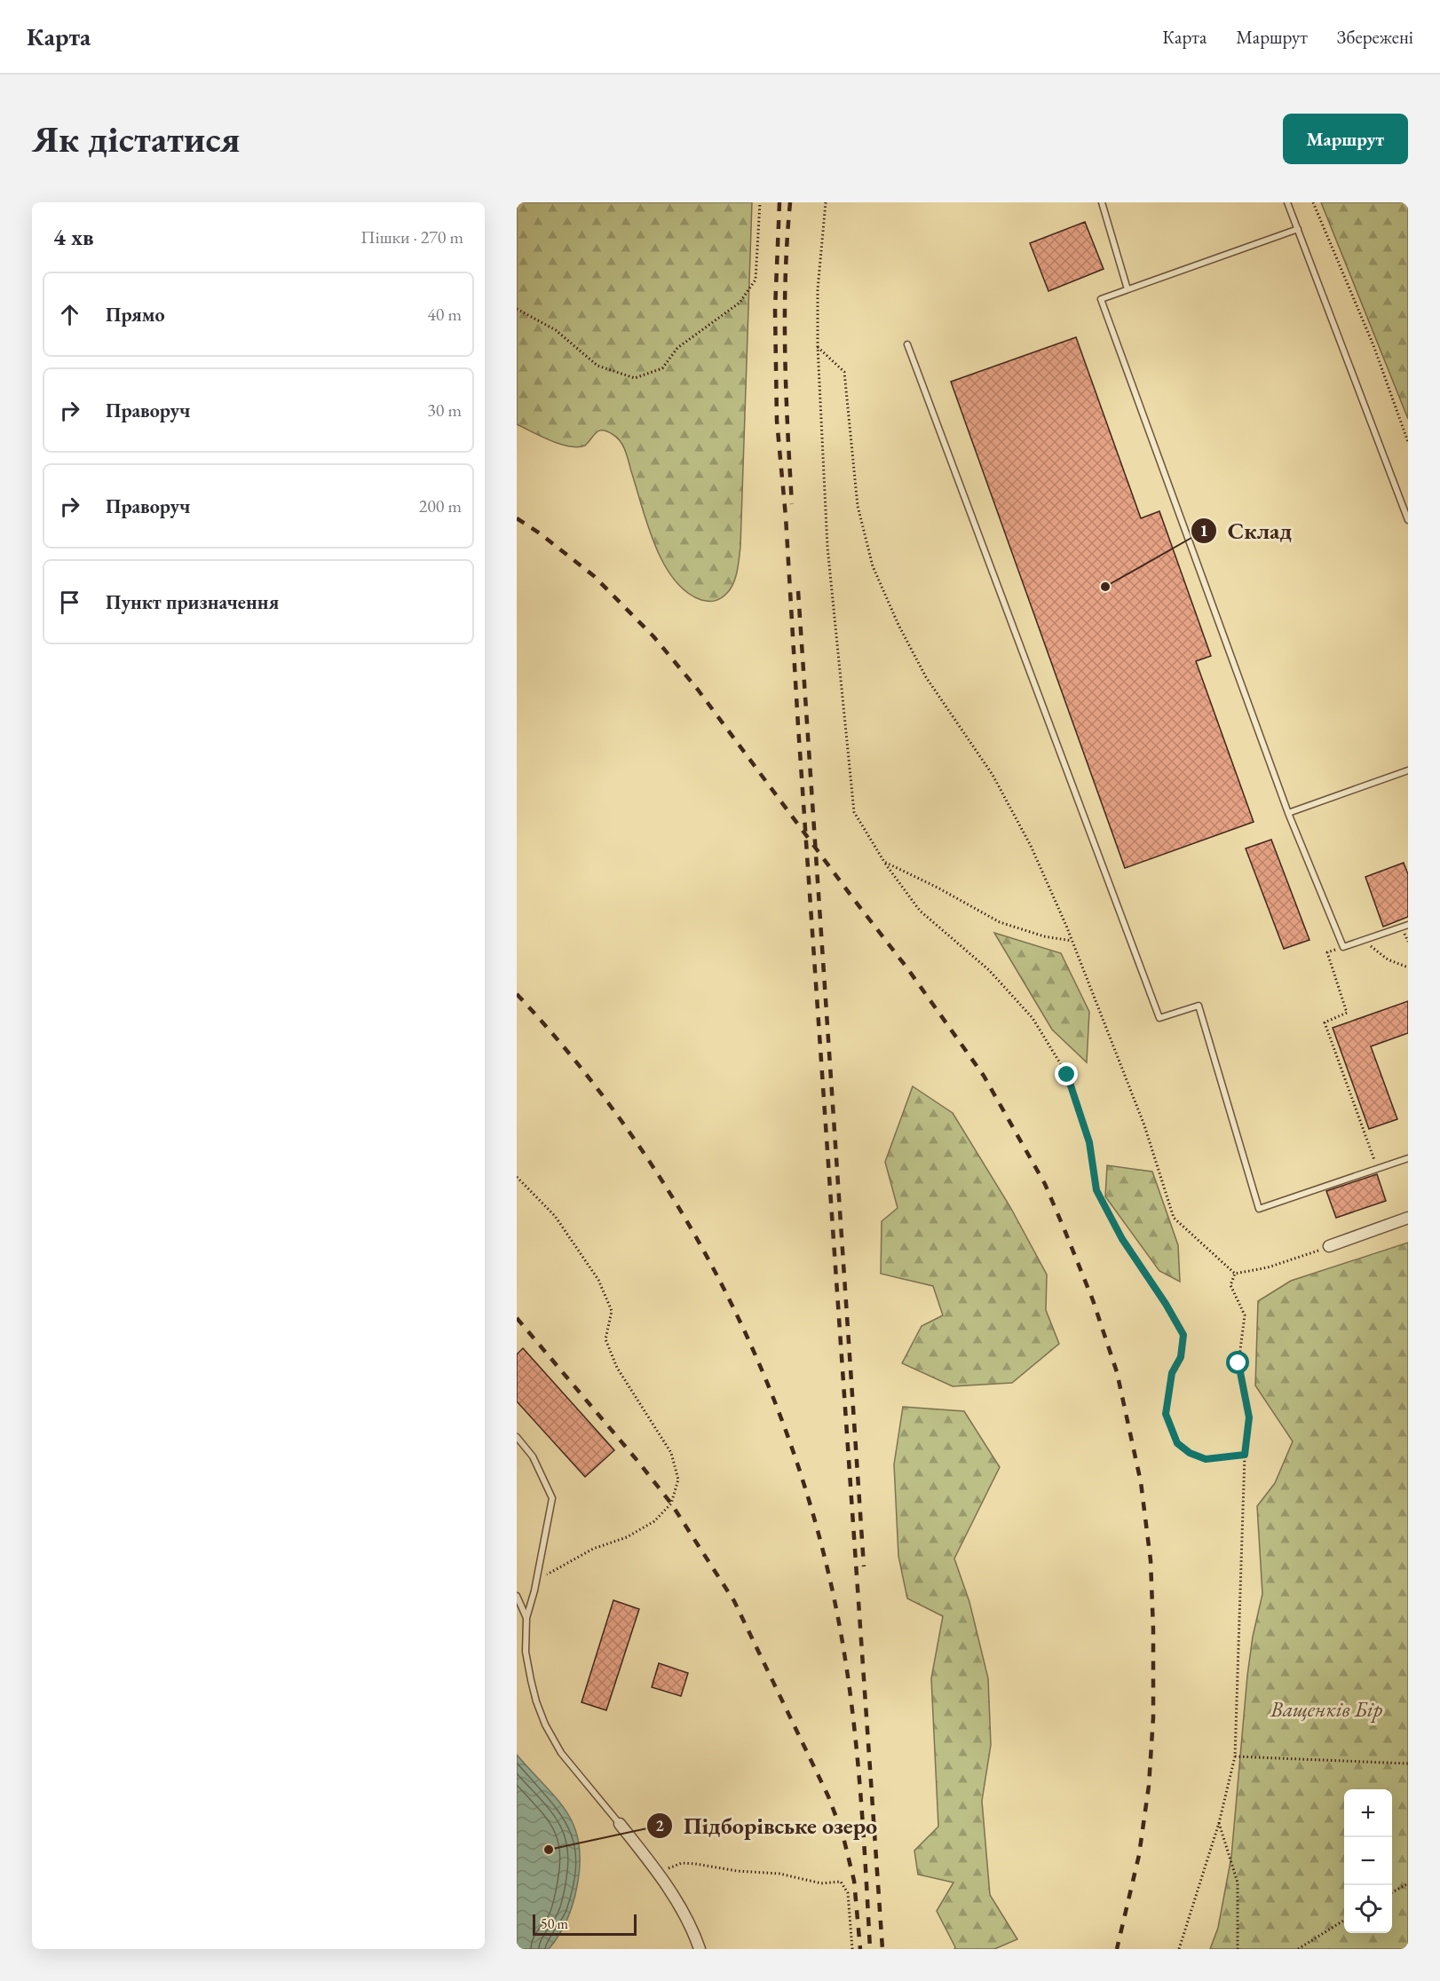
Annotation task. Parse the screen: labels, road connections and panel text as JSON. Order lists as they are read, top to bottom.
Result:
{
  "parks": ["Ващенків Бір"],
  "places": ["Склад", "Підборівське озеро"],
  "scale_bar": "50 m",
  "page": {
    "header": "Карта",
    "nav": ["Карта", "Маршрут", "Збережені"],
    "buttons": "Маршрут",
    "title": "Як дістатися",
    "heading": ["4 хв", "Пішки · 270 m"],
    "list": [
      ["Прямо", "40 m"],
      ["Праворуч", "30 m"],
      ["Праворуч", "200 m"],
      "Пункт призначення"
    ],
    "map_buttons": ["+", "−"],
    "scale": "50 m"
  }
}
